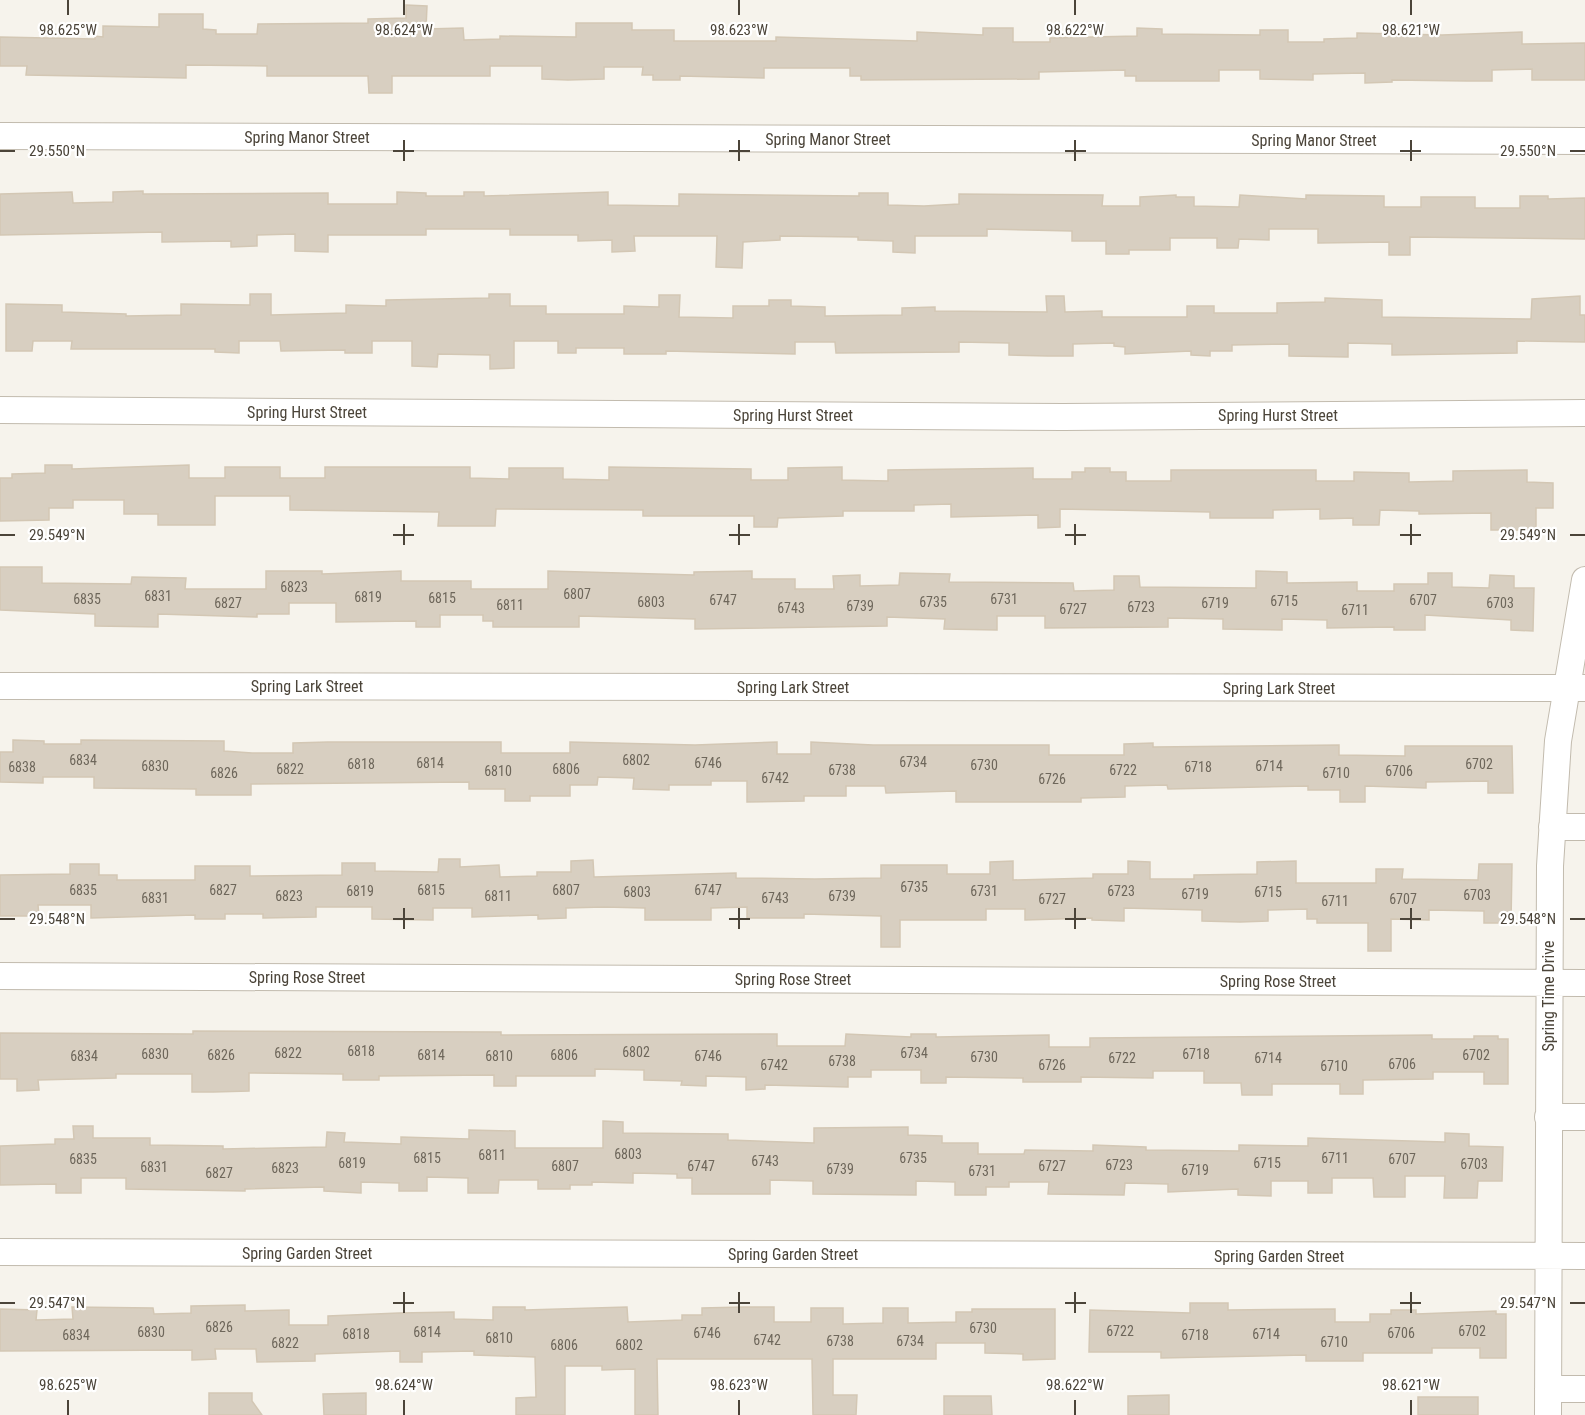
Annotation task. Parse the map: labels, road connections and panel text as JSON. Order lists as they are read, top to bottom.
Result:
{
  "streets": {
    "street": [
      "Spring Manor Street",
      "Spring Hurst Street",
      "Spring Lark Street",
      "Spring Rose Street",
      "Spring Time Drive",
      "Spring Garden Street"
    ]
  },
  "crossings": [
    ["Spring Lark Street", "Spring Time Drive"],
    ["Spring Rose Street", "Spring Time Drive"],
    ["Spring Time Drive", "Spring Garden Street"]
  ],
  "house_numbers": [
    "6823",
    "6807",
    "6831",
    "6819",
    "6815",
    "6835",
    "6731",
    "6747",
    "6707",
    "6715",
    "6803",
    "6735",
    "6827",
    "6719",
    "6703",
    "6811",
    "6739",
    "6723",
    "6743",
    "6727",
    "6711",
    "6834",
    "6802",
    "6734",
    "6814",
    "6746",
    "6818",
    "6702",
    "6730",
    "6830",
    "6714",
    "6838",
    "6718",
    "6822",
    "6806",
    "6738",
    "6722",
    "6810",
    "6706",
    "6826",
    "6710",
    "6742",
    "6726",
    "6735",
    "6835",
    "6827",
    "6815",
    "6807",
    "6747",
    "6819",
    "6731",
    "6723",
    "6803",
    "6715",
    "6719",
    "6703",
    "6823",
    "6811",
    "6739",
    "6831",
    "6743",
    "6727",
    "6707",
    "6711",
    "6818",
    "6802",
    "6822",
    "6734",
    "6830",
    "6718",
    "6826",
    "6814",
    "6806",
    "6702",
    "6834",
    "6810",
    "6746",
    "6730",
    "6722",
    "6714",
    "6738",
    "6706",
    "6742",
    "6726",
    "6710",
    "6803",
    "6811",
    "6815",
    "6735",
    "6711",
    "6835",
    "6707",
    "6743",
    "6819",
    "6715",
    "6703",
    "6723",
    "6807",
    "6747",
    "6727",
    "6831",
    "6823",
    "6739",
    "6719",
    "6731",
    "6827",
    "6826",
    "6730",
    "6722",
    "6702",
    "6830",
    "6814",
    "6746",
    "6706",
    "6818",
    "6714",
    "6834",
    "6718",
    "6810",
    "6742",
    "6738",
    "6734",
    "6710",
    "6822",
    "6806",
    "6802"
  ],
  "coordinates": [
    "98.625°W",
    "98.624°W",
    "98.623°W",
    "98.622°W",
    "98.621°W",
    "29.550°N",
    "29.549°N",
    "29.548°N",
    "29.547°N"
  ]
}
